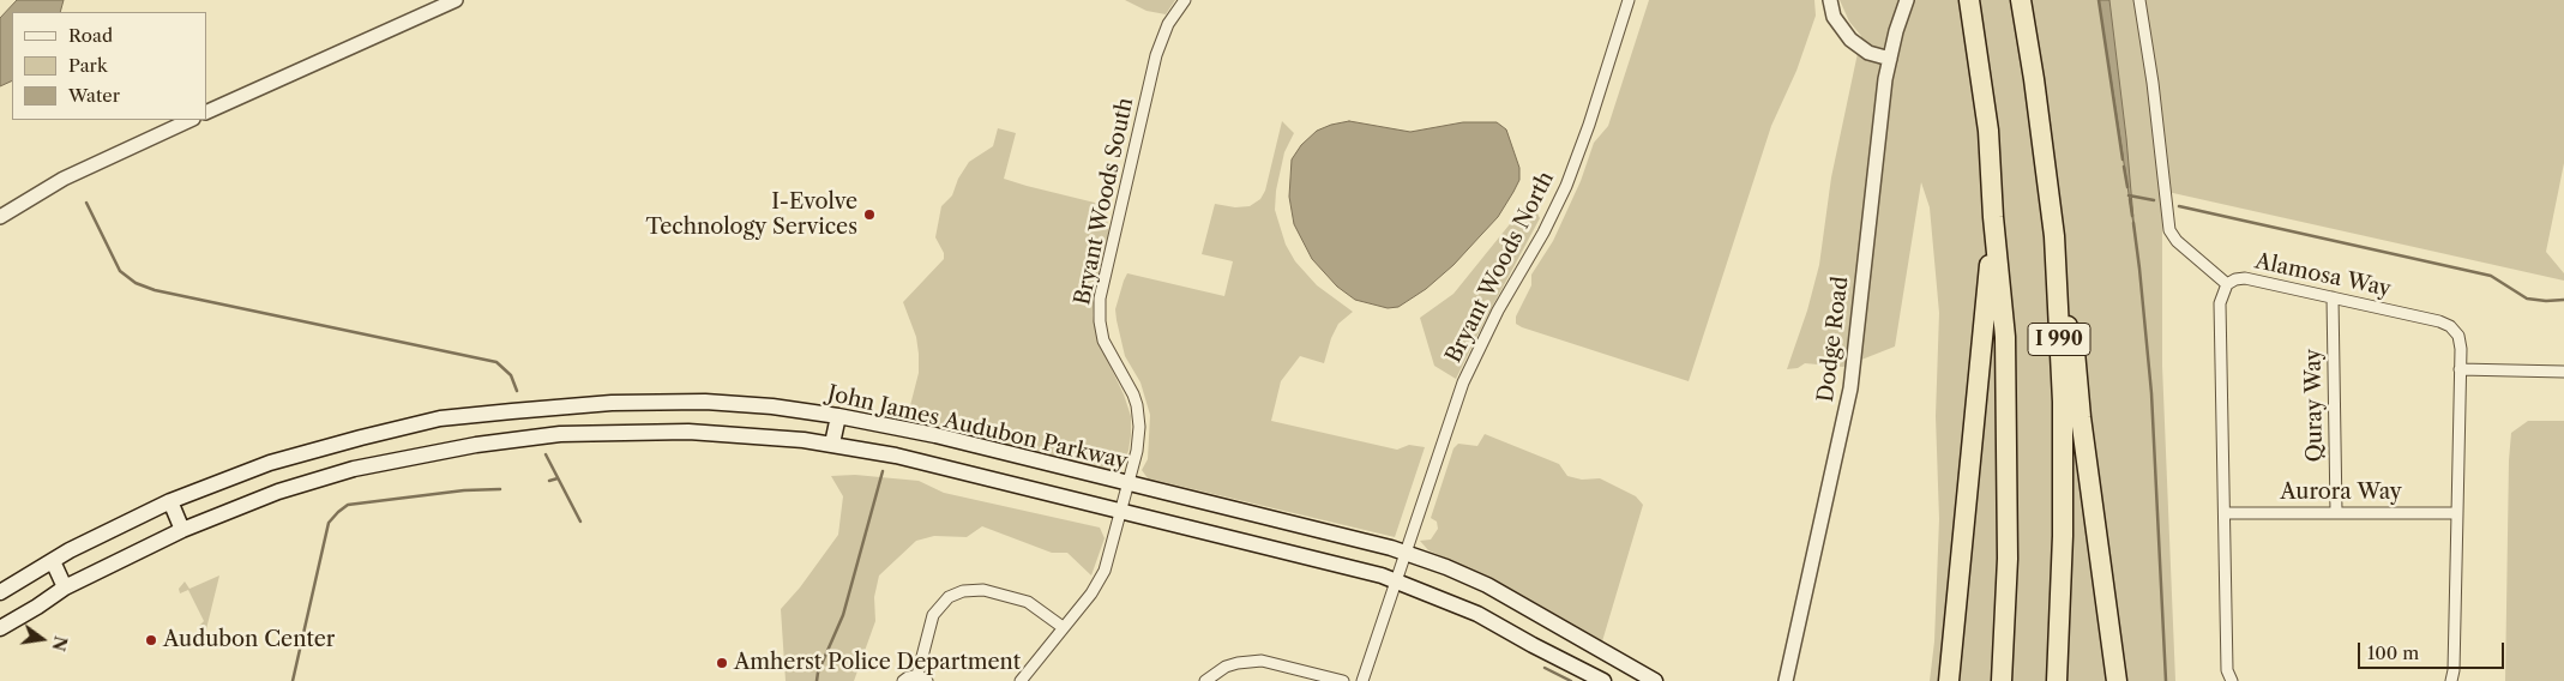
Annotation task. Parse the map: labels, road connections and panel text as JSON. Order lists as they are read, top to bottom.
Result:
{
  "streets": {
    "highway": ["I 990"],
    "main road": ["John James Audubon Parkway"],
    "street": [
      "Bryant Woods South",
      "Bryant Woods North",
      "Alamosa Way",
      "Dodge Road",
      "Quray Way",
      "Aurora Way"
    ]
  },
  "crossings": [
    ["Bryant Woods South", "John James Audubon Parkway"],
    ["Bryant Woods North", "John James Audubon Parkway"],
    ["Alamosa Way", "Quray Way"],
    ["Alamosa Way", "Aurora Way"],
    ["Quray Way", "Aurora Way"]
  ],
  "places": ["I-Evolve Technology Services", "Audubon Center", "Amherst Police Department"],
  "legend": ["Road", "Park", "Water"],
  "scale_bar": "100 m",
  "north": "right"
}
